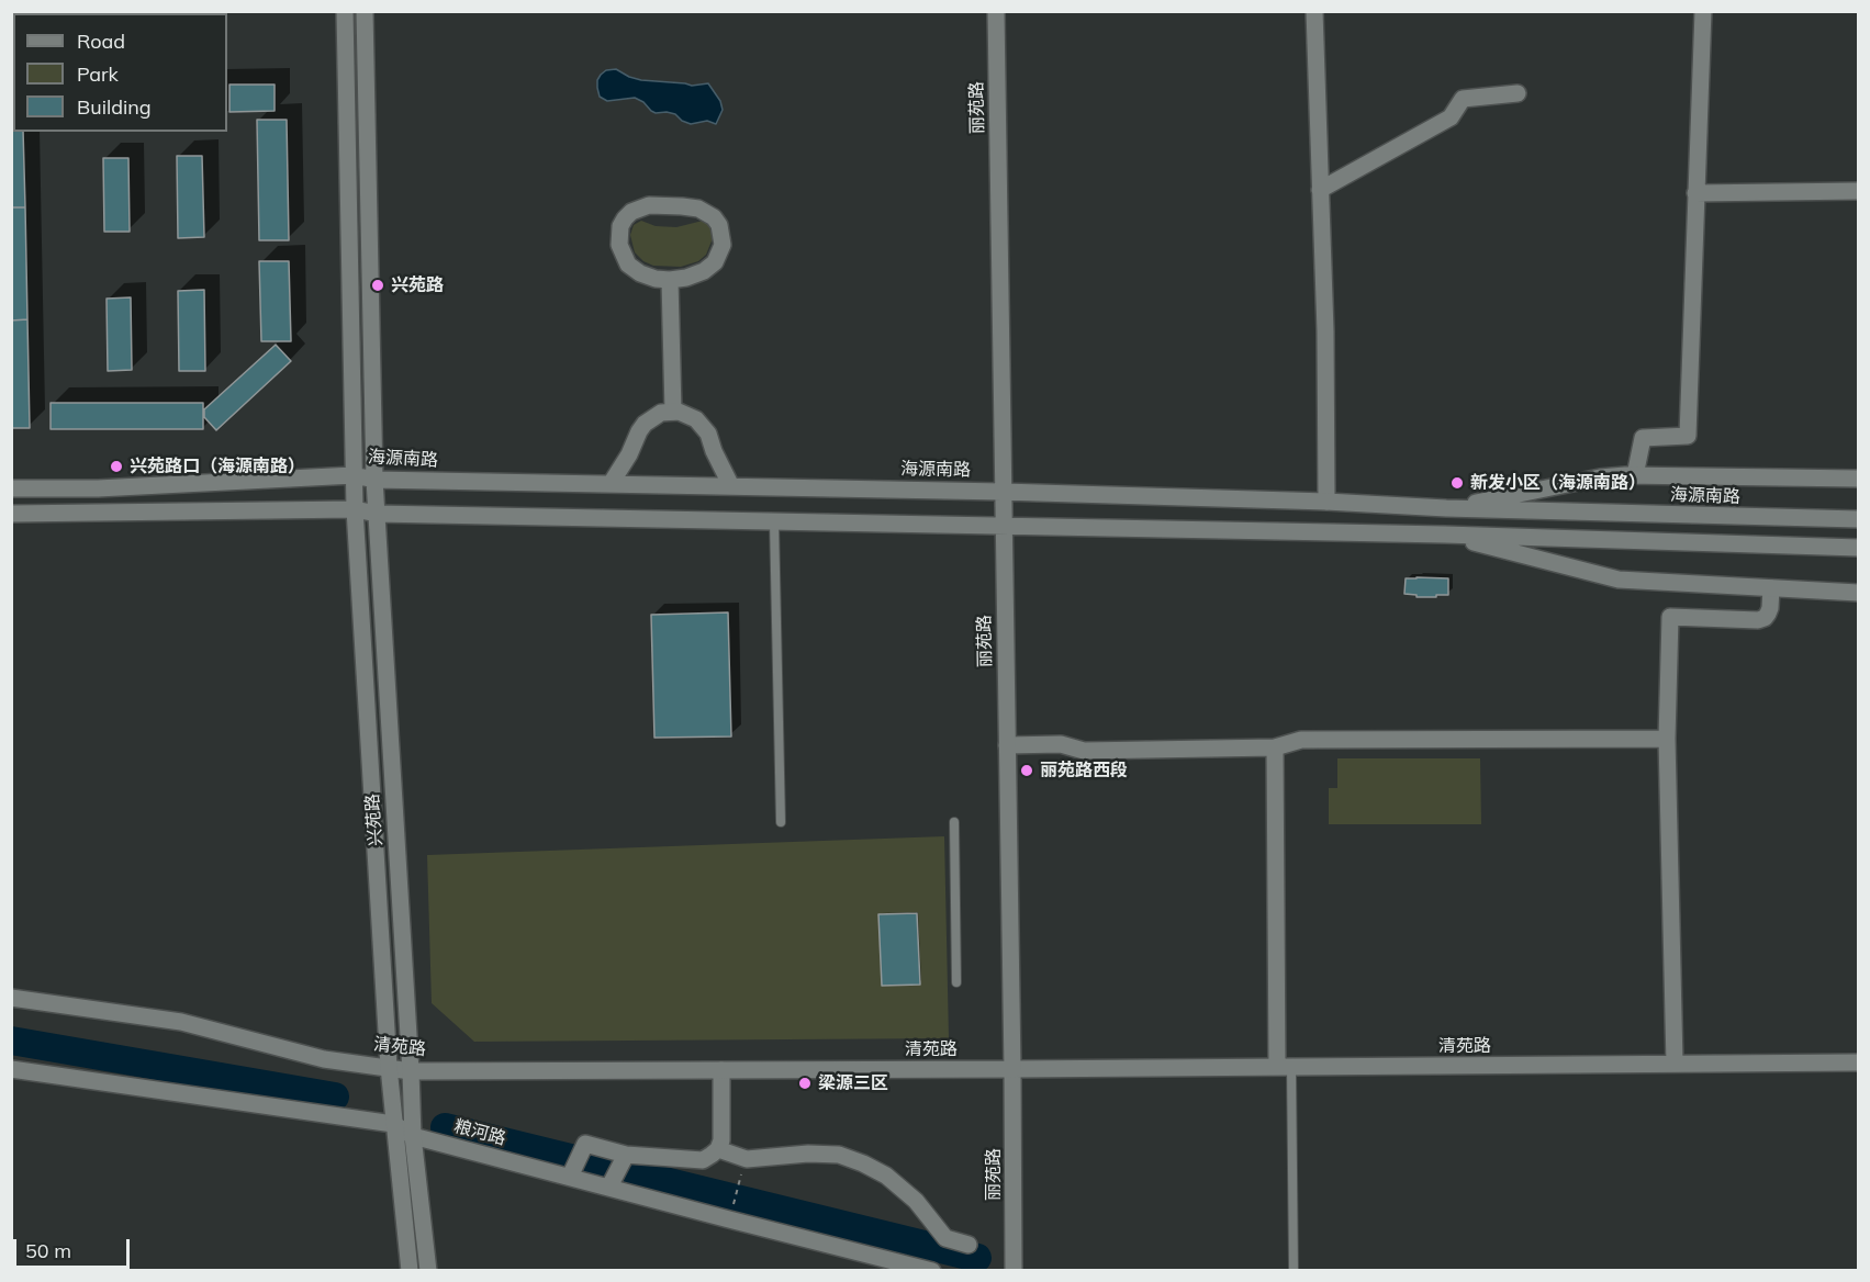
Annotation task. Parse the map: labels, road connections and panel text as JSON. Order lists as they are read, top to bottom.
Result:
{
  "streets": {
    "street": [
      "丽苑路",
      "海源南路",
      "兴苑路",
      "清苑路",
      "粮河路"
    ]
  },
  "crossings": [
    ["丽苑路", "海源南路"],
    ["丽苑路", "清苑路"],
    ["海源南路", "兴苑路"],
    ["兴苑路", "清苑路"],
    ["兴苑路", "粮河路"]
  ],
  "places": [
    "兴苑路",
    "兴苑路口（海源南路）",
    "新发小区（海源南路）",
    "丽苑路西段",
    "梁源三区"
  ],
  "legend": ["Road", "Park", "Building"],
  "scale_bar": "50 m"
}
